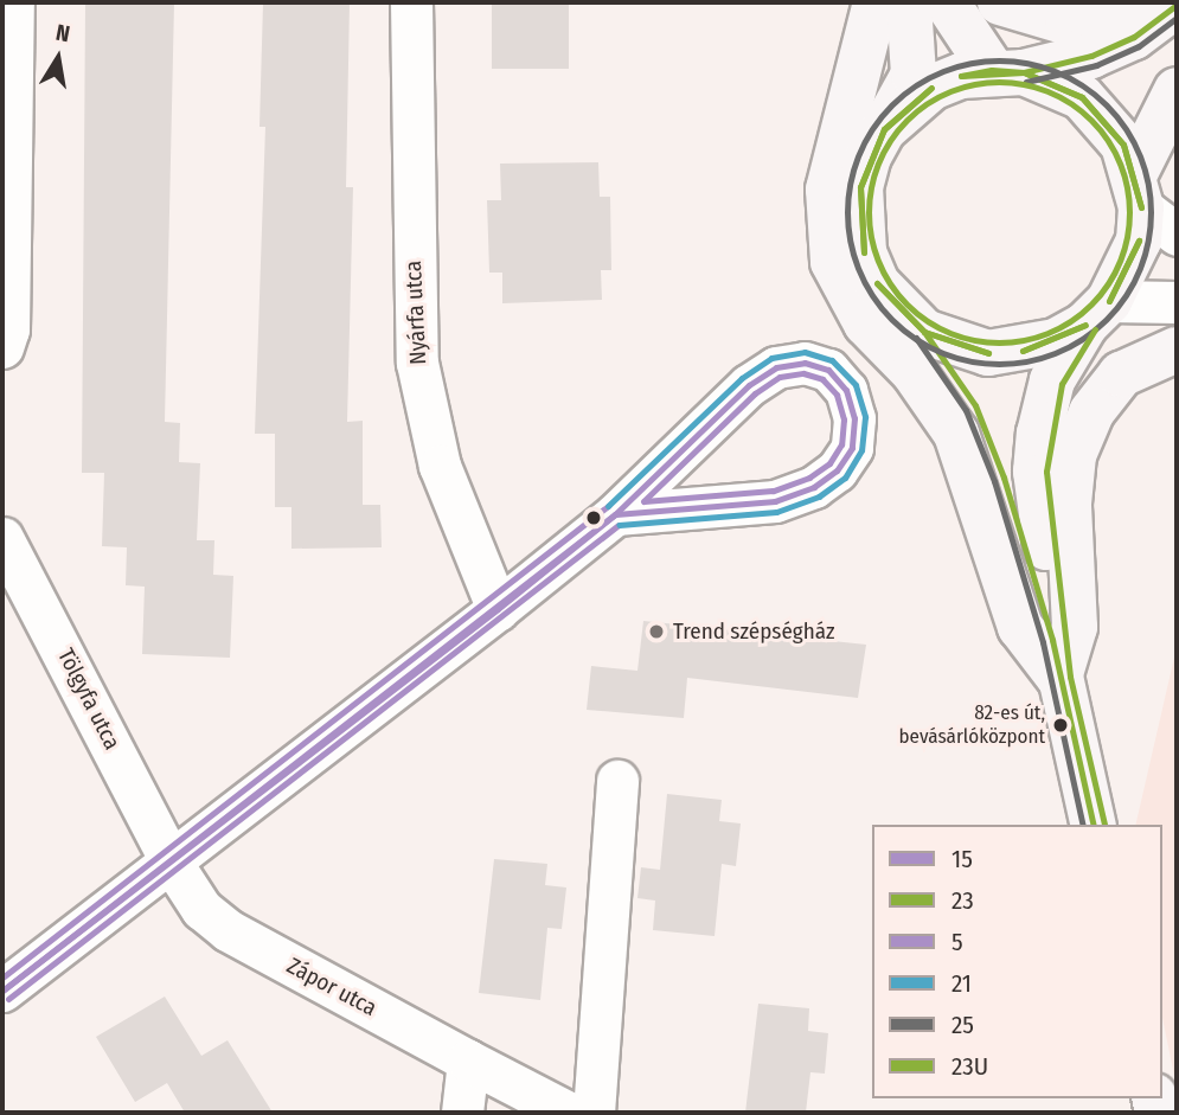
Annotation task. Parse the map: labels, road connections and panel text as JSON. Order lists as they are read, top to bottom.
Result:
{
  "streets": {
    "street": ["Nyárfa utca", "Tölgyfa utca", "Zápor utca"]
  },
  "crossings": [
    ["Tölgyfa utca", "Zápor utca"]
  ],
  "places": ["Trend szépségház", "82-es út, bevásárlóközpont"],
  "lines": [
    "transit line 23",
    "transit line 25",
    "transit line 23U",
    "transit line 21",
    "transit line 15",
    "transit line 5"
  ],
  "legend": [
    "15",
    "23",
    "5",
    "21",
    "25",
    "23U"
  ],
  "north": "top"
}
